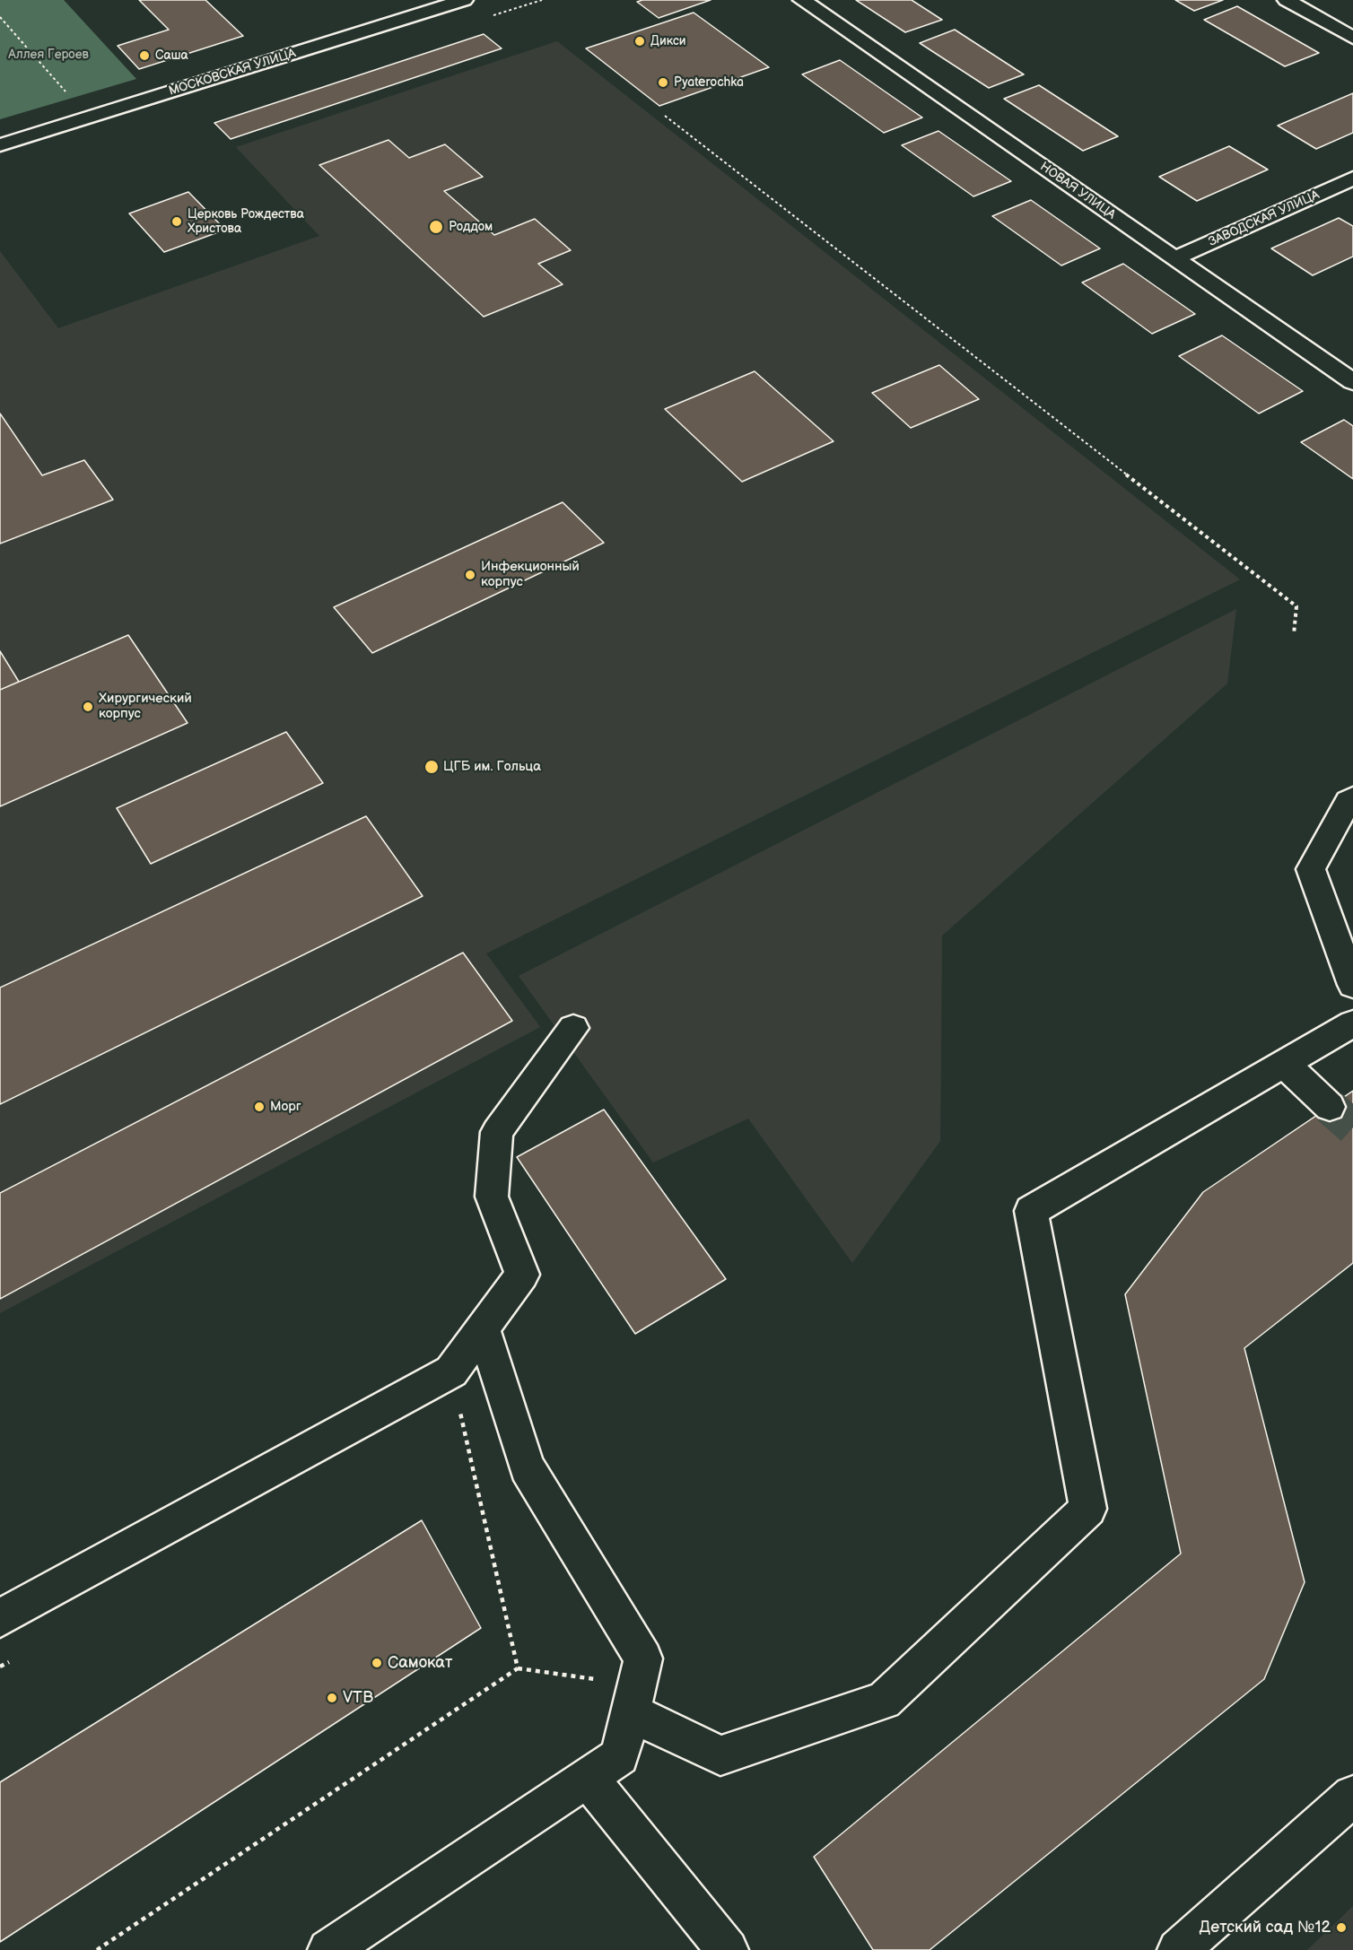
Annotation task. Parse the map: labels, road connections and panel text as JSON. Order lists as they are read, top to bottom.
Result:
{
  "streets": {
    "street": ["МОСКОВСКАЯ УЛИЦА", "НОВАЯ УЛИЦА", "ЗАВОДСКАЯ УЛИЦА"]
  },
  "crossings": [
    ["НОВАЯ УЛИЦА", "ЗАВОДСКАЯ УЛИЦА"]
  ],
  "parks": ["Аллея Героев"],
  "places": [
    "Дикси",
    "Саша",
    "Pyaterochka",
    "Церковь Рождества Христова",
    "Роддом",
    "Инфекционный корпус",
    "Хирургический корпус",
    "ЦГБ им. Гольца",
    "Морг",
    "Самокат",
    "VTB",
    "Детский сад №12"
  ]
}
